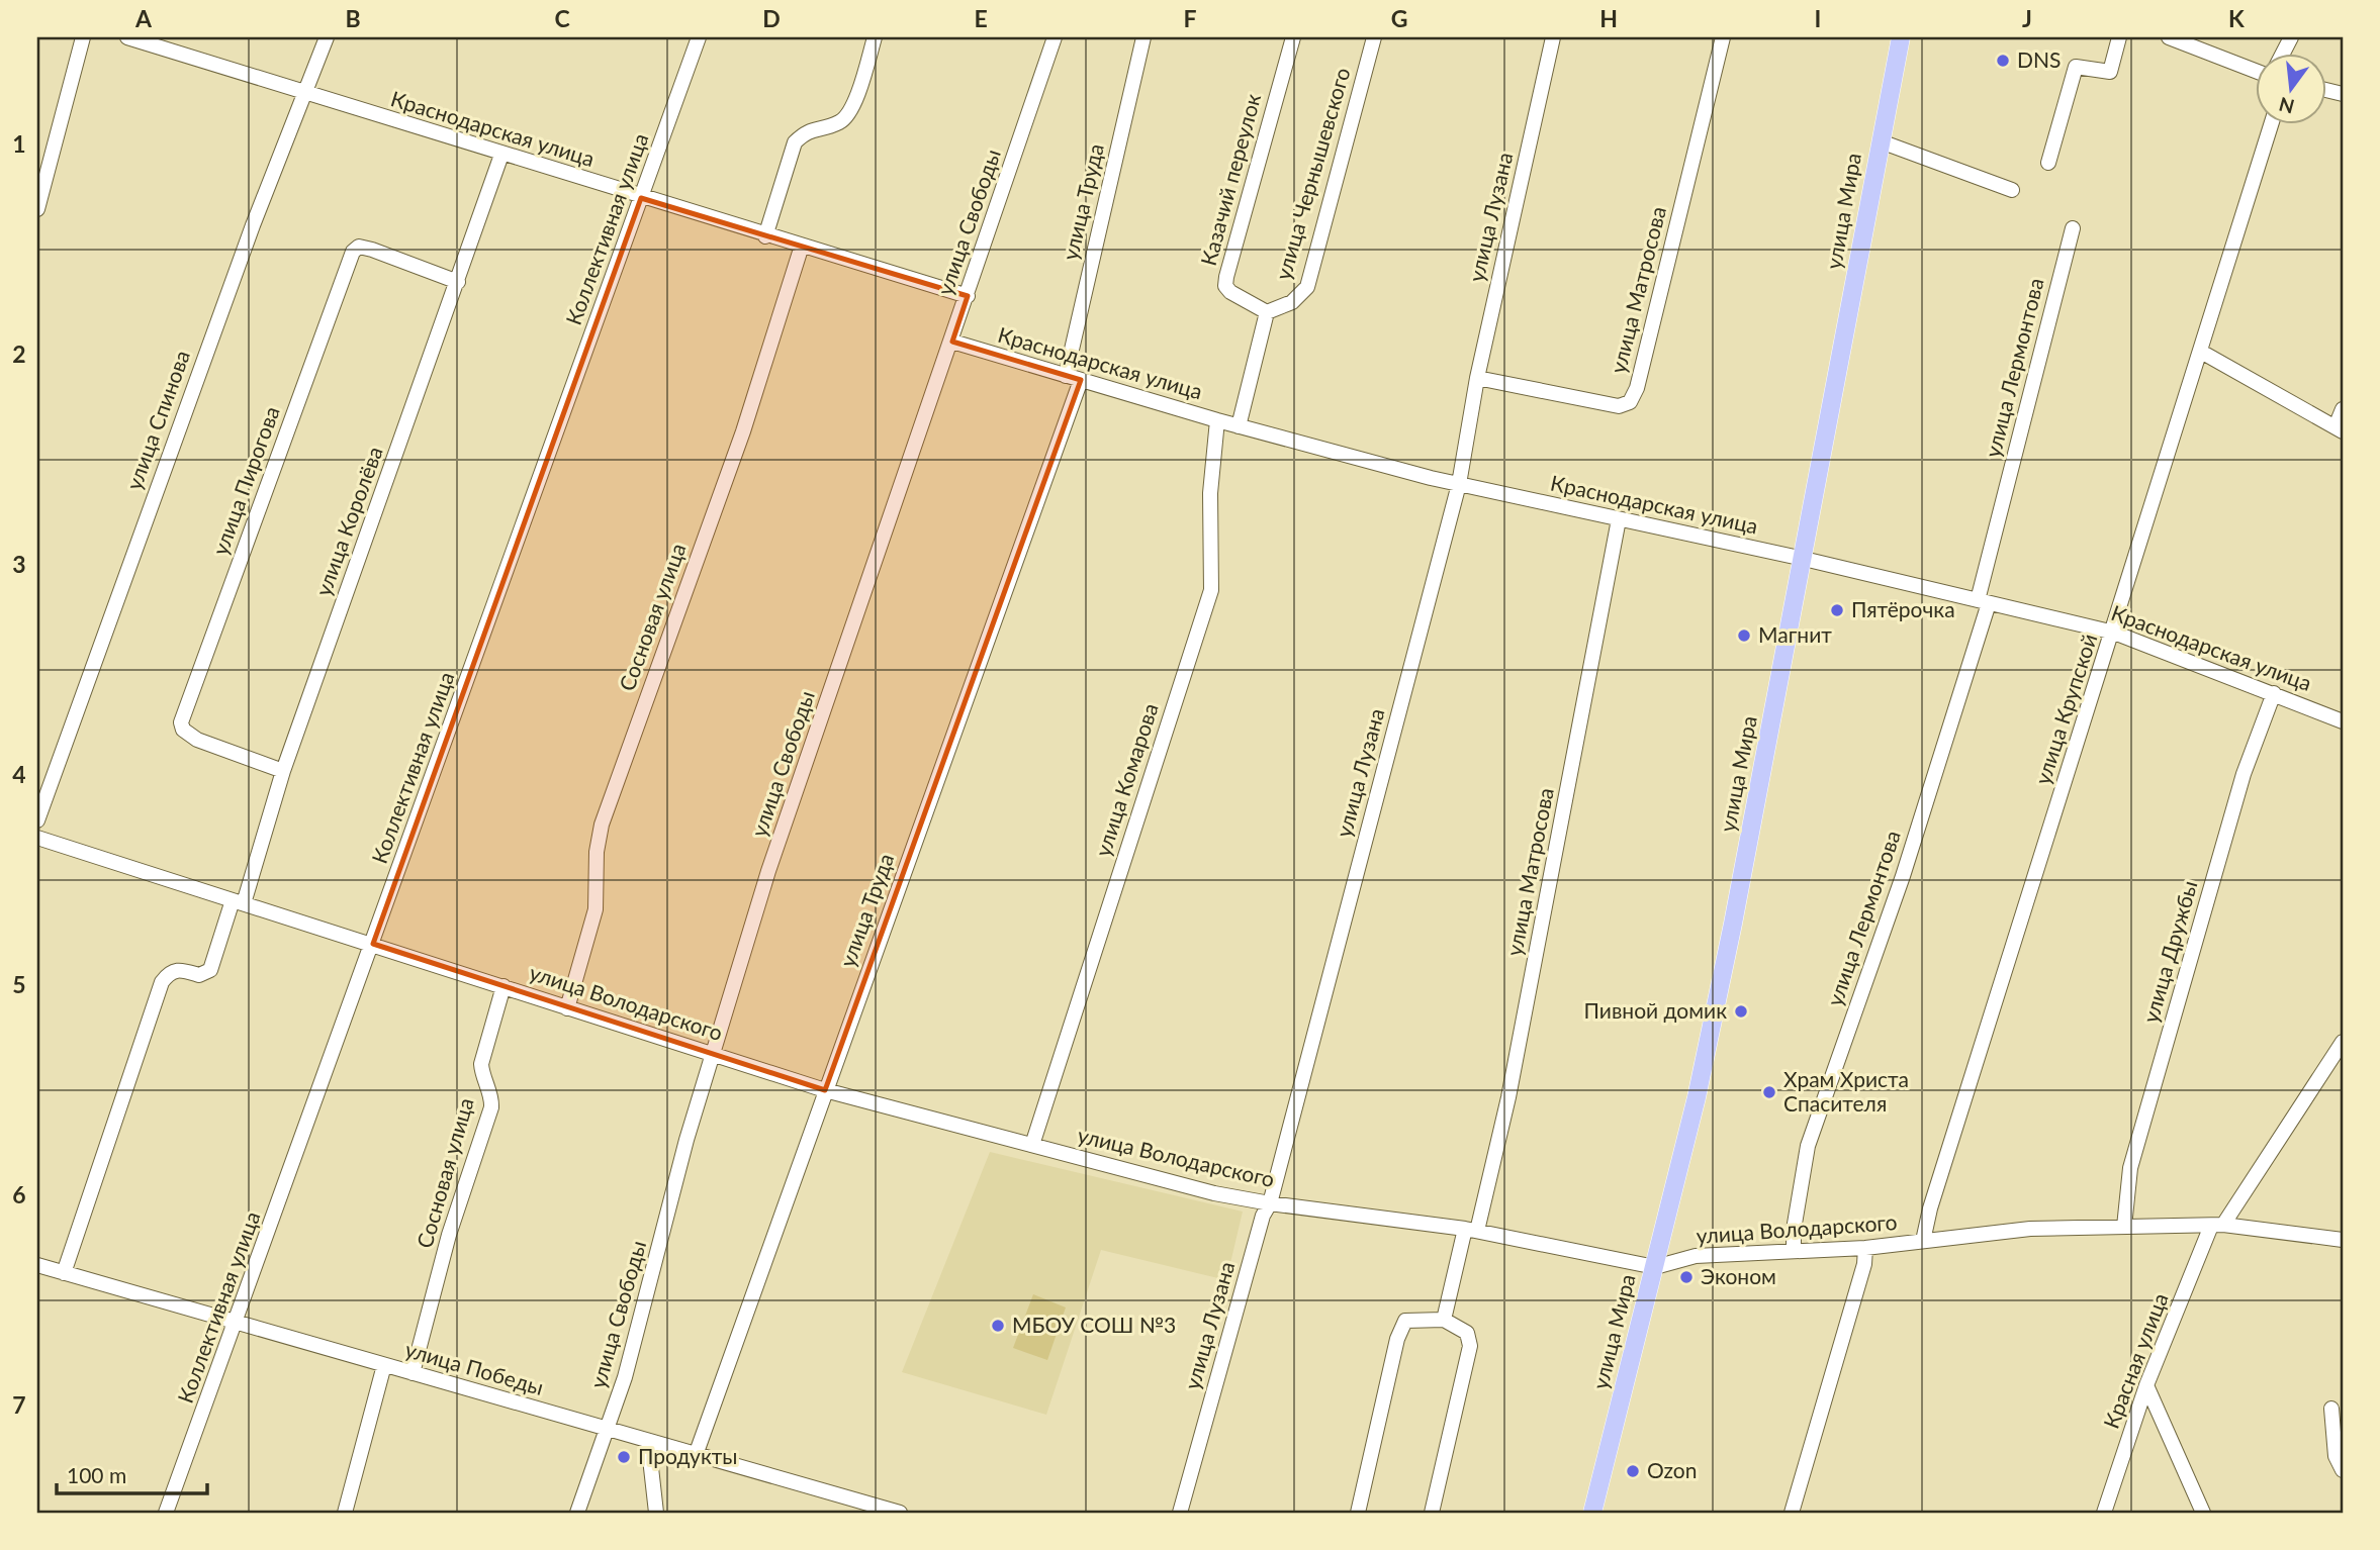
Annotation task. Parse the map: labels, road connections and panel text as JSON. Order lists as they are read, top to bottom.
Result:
{
  "streets": {
    "main road": ["улица Мира"],
    "street": [
      "Краснодарская улица",
      "улица Чернышевского",
      "Казачий переулок",
      "улица Труда",
      "улица Лузана",
      "улица Свободы",
      "Коллективная улица",
      "улица Матросова",
      "улица Лермонтова",
      "улица Спинова",
      "улица Пирогова",
      "улица Королёва",
      "Сосновая улица",
      "улица Крупской",
      "улица Комарова",
      "улица Дружбы",
      "улица Володарского",
      "Красная улица",
      "улица Победы"
    ]
  },
  "crossings": [
    ["Краснодарская улица", "улица Труда"],
    ["Краснодарская улица", "улица Мира"],
    ["Краснодарская улица", "улица Лузана"],
    ["Краснодарская улица", "улица Свободы"],
    ["Краснодарская улица", "Коллективная улица"],
    ["Краснодарская улица", "улица Матросова"],
    ["Краснодарская улица", "улица Лермонтова"],
    ["Краснодарская улица", "улица Спинова"],
    ["Краснодарская улица", "улица Королёва"],
    ["Краснодарская улица", "Сосновая улица"],
    ["Краснодарская улица", "улица Крупской"],
    ["Краснодарская улица", "улица Комарова"],
    ["Краснодарская улица", "улица Дружбы"],
    ["улица Чернышевского", "Казачий переулок"],
    ["улица Труда", "улица Володарского"],
    ["улица Труда", "улица Победы"],
    ["улица Мира", "улица Володарского"],
    ["улица Лузана", "улица Матросова"],
    ["улица Лузана", "улица Володарского"],
    ["улица Свободы", "улица Володарского"],
    ["улица Свободы", "улица Победы"],
    ["Коллективная улица", "улица Володарского"],
    ["Коллективная улица", "улица Победы"],
    ["улица Матросова", "улица Володарского"],
    ["улица Лермонтова", "улица Володарского"],
    ["улица Пирогова", "улица Королёва"],
    ["улица Королёва", "улица Володарского"],
    ["улица Королёва", "улица Победы"],
    ["Сосновая улица", "улица Володарского"],
    ["Сосновая улица", "улица Победы"],
    ["улица Крупской", "улица Володарского"],
    ["улица Комарова", "улица Володарского"],
    ["улица Дружбы", "улица Володарского"],
    ["улица Володарского", "Красная улица"]
  ],
  "places": [
    "DNS",
    "Пятёрочка",
    "Магнит",
    "Пивной домик",
    "Храм Христа Спасителя",
    "Эконом",
    "МБОУ СОШ №3",
    "Продукты",
    "Ozon"
  ],
  "scale_bar": "100 m",
  "north": "bottom",
  "grid": {
    "columns": [
      "A",
      "B",
      "C",
      "D",
      "E",
      "F",
      "G",
      "H",
      "I",
      "J",
      "K"
    ],
    "rows": [
      "1",
      "2",
      "3",
      "4",
      "5",
      "6",
      "7"
    ]
  }
}
